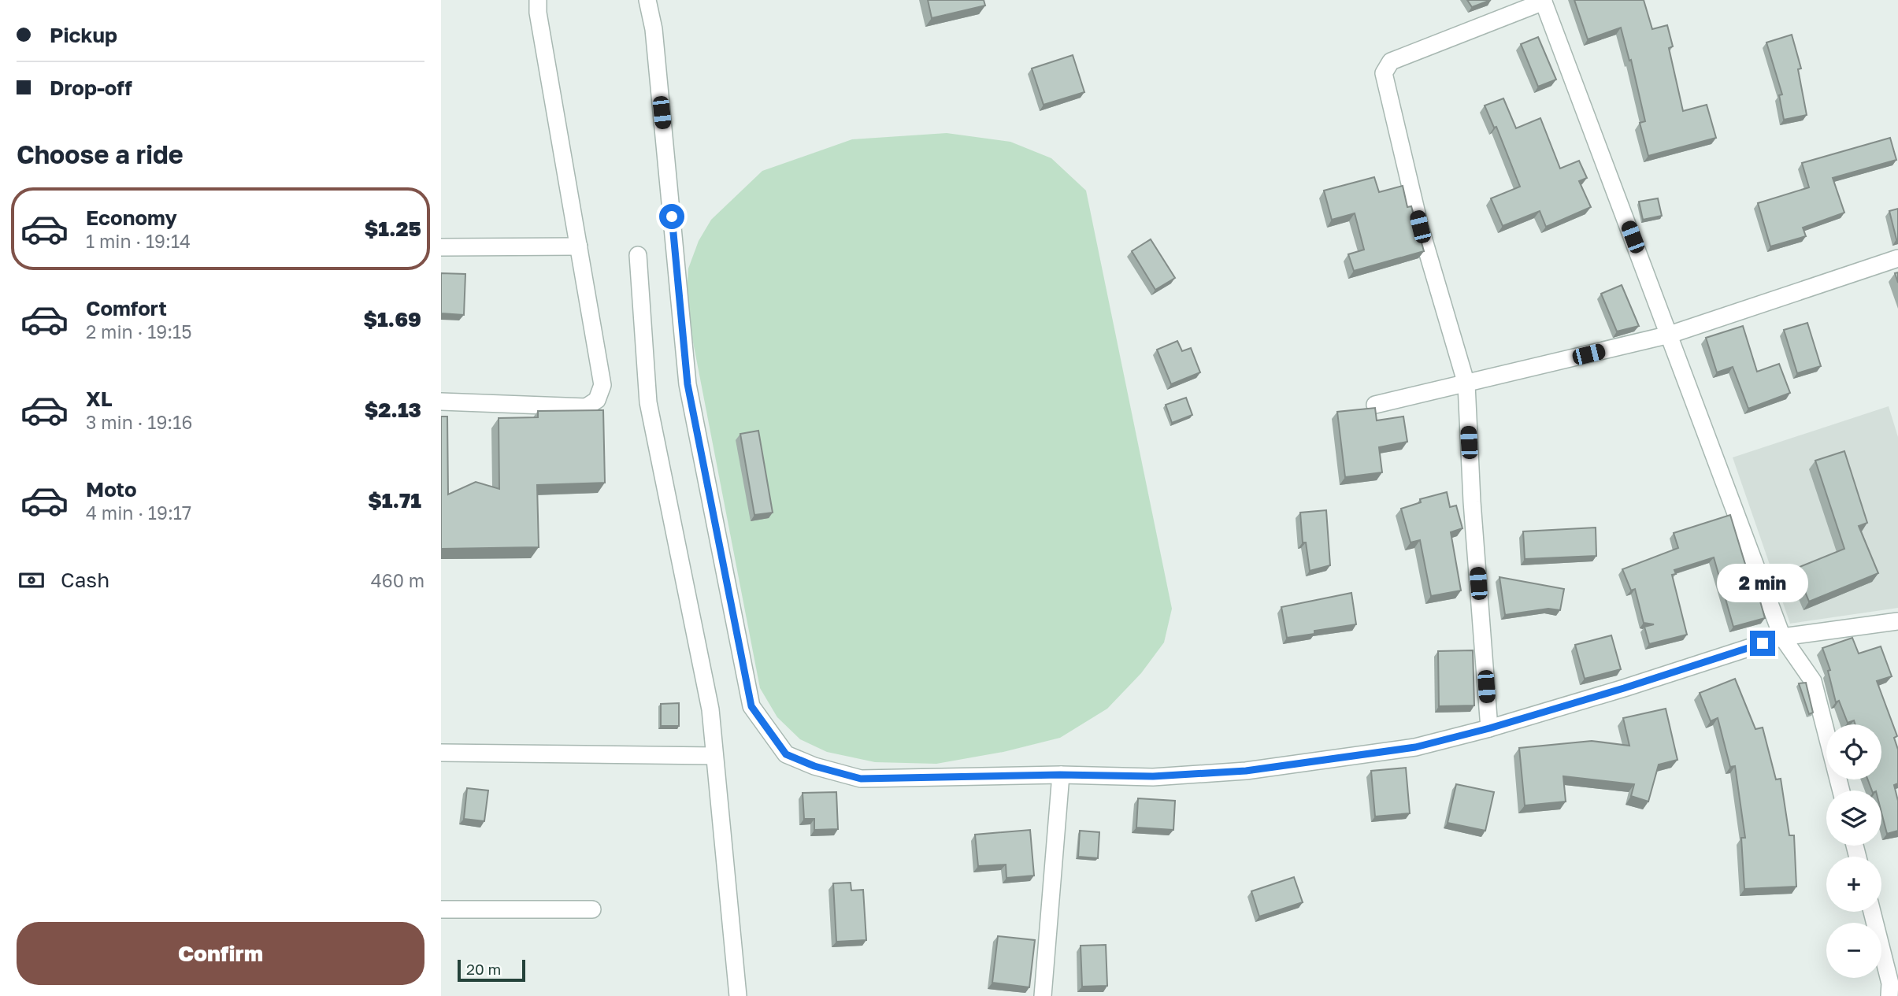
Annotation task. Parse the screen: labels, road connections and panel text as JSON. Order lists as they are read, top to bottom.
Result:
{
  "scale_bar": "20 m",
  "page": {
    "banner": ["Pickup", "Drop-off"],
    "heading": "Choose a ride",
    "list": [
      {
        "name": "Economy",
        "note": "1 min · 19:14",
        "value": "$1.25"
      },
      {
        "name": "Comfort",
        "note": "2 min · 19:15",
        "value": "$1.69"
      },
      {
        "name": "XL",
        "note": "3 min · 19:16",
        "value": "$2.13"
      },
      {
        "name": "Moto",
        "note": "4 min · 19:17",
        "value": "$1.71"
      }
    ],
    "pay": ["Cash", "460 m"],
    "bubble": "2 min",
    "map_buttons": ["+", "−"],
    "buttons": "Confirm",
    "scale": "20 m"
  }
}
